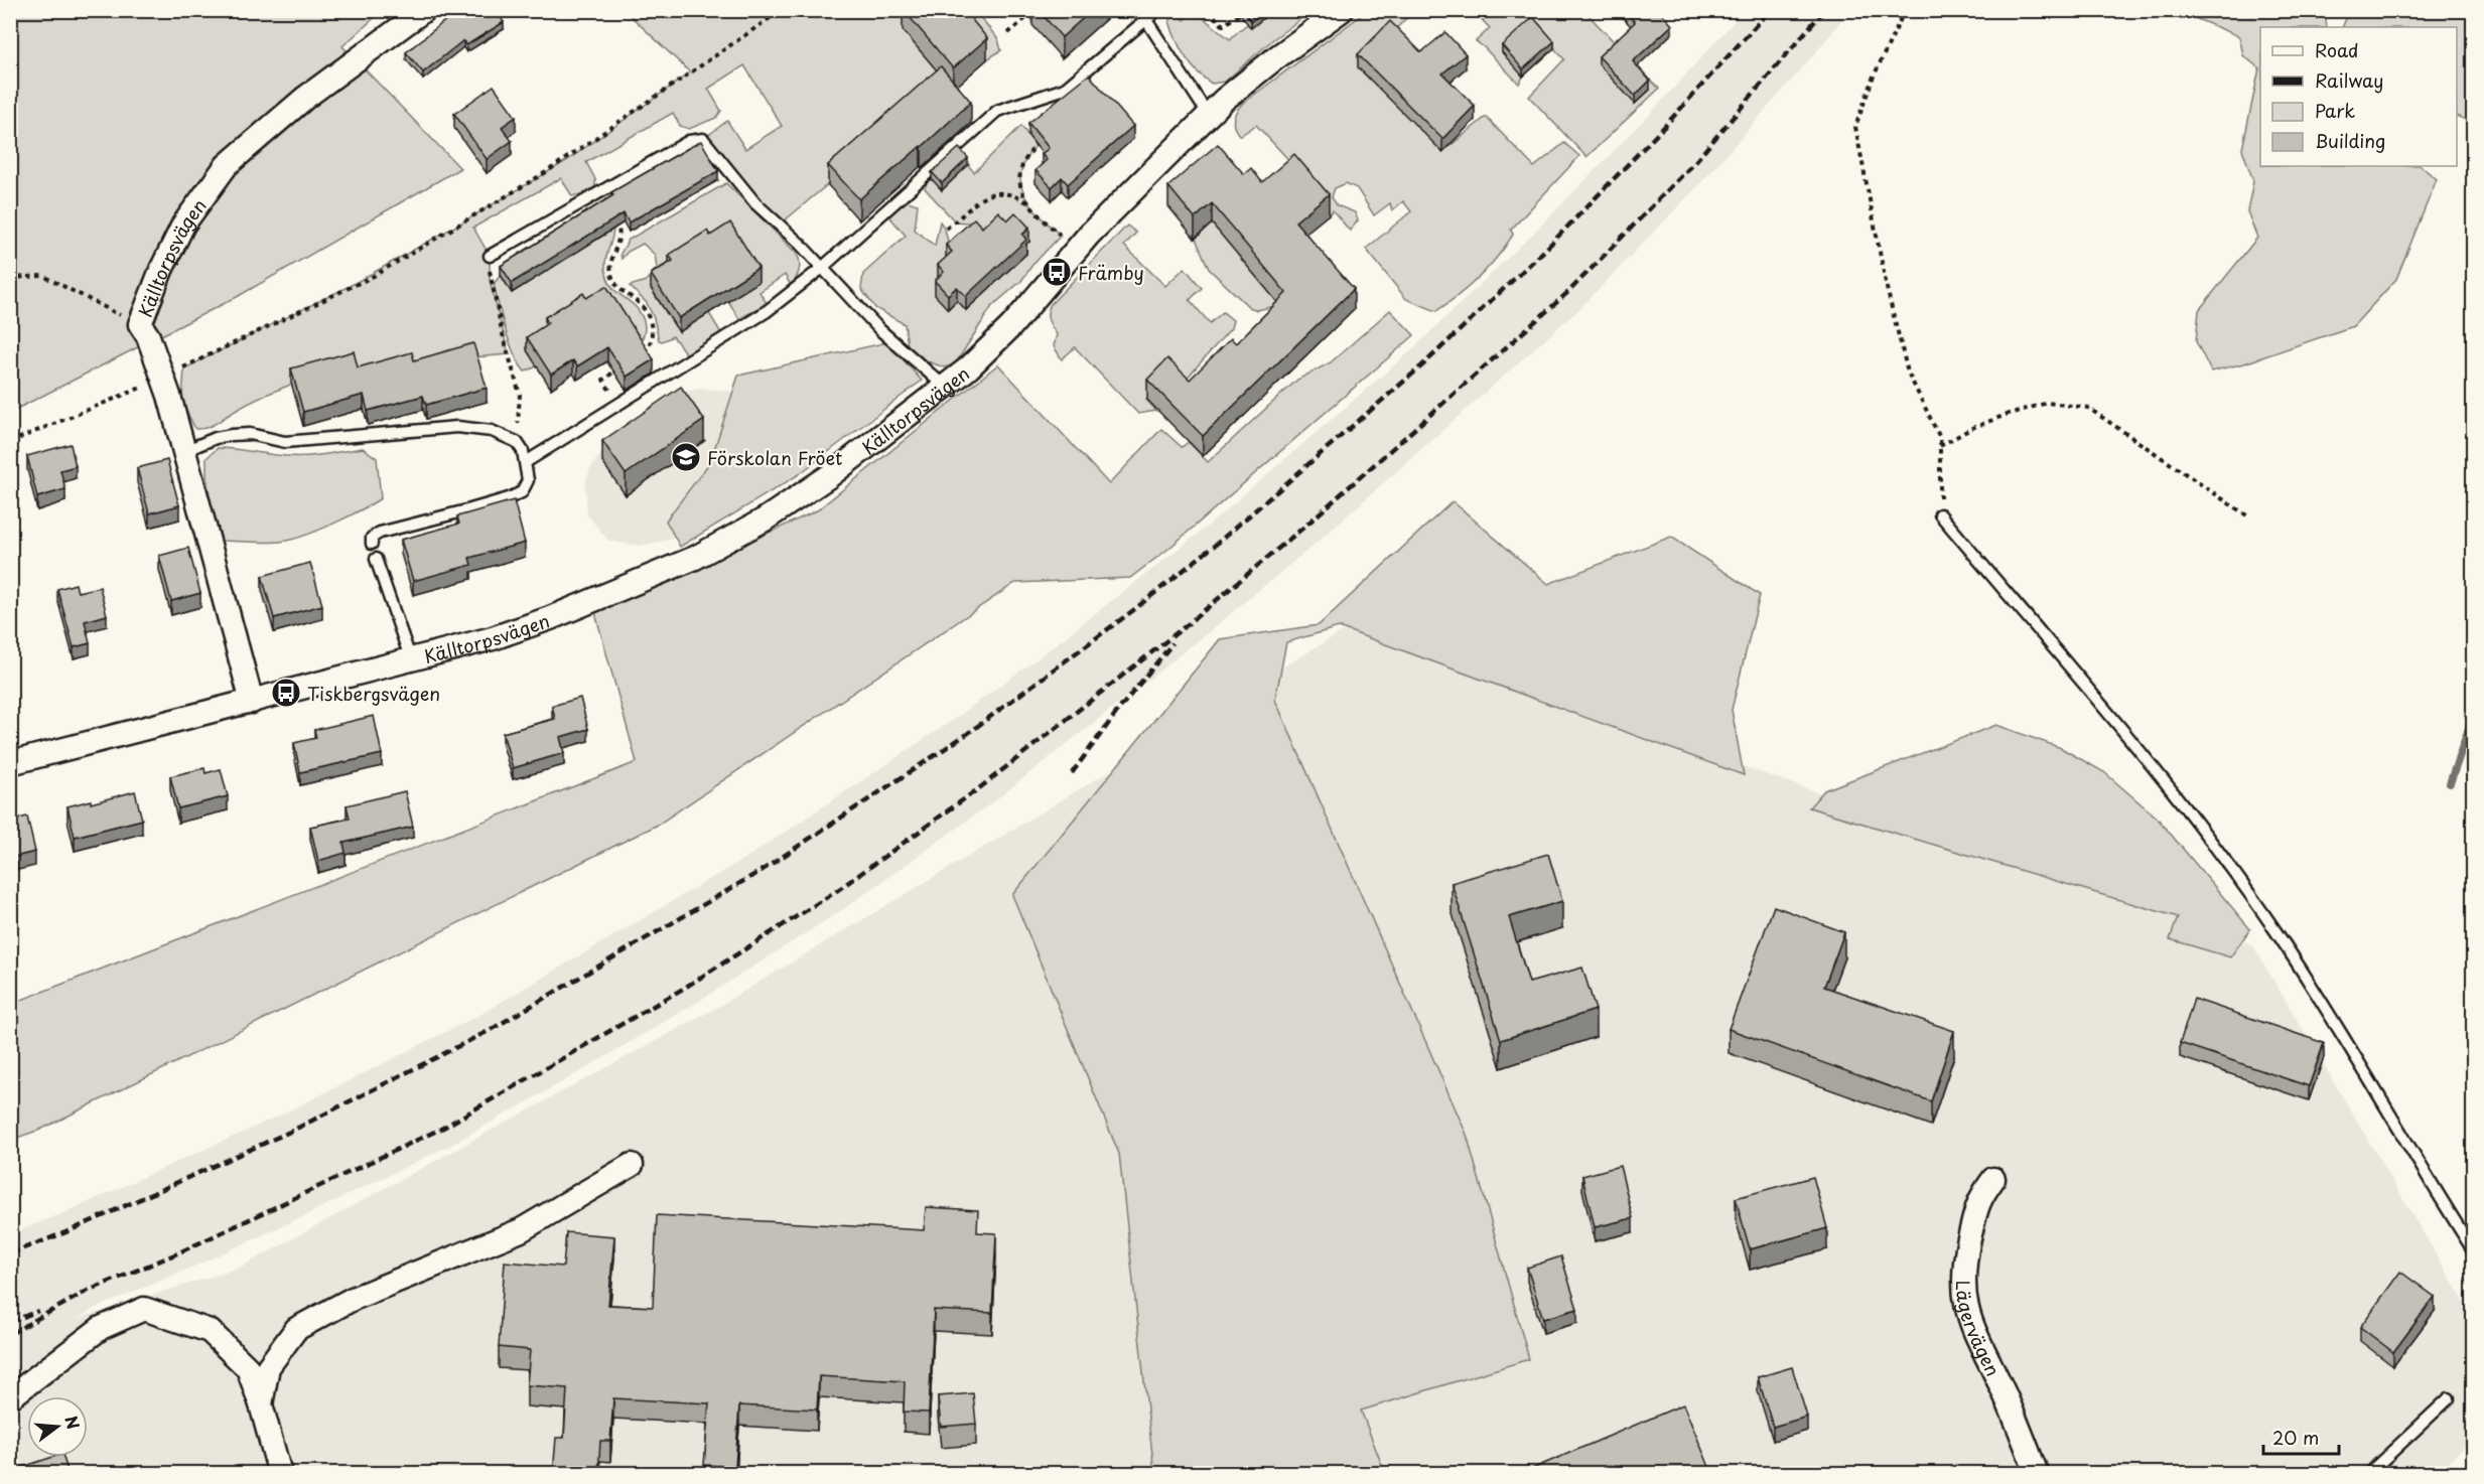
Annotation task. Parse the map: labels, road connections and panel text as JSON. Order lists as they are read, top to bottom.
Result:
{
  "streets": {
    "street": ["Källtorpsvägen", "Lägervägen"]
  },
  "places": {
    "bus stop": ["Främby", "Tiskbergsvägen"],
    "school or university": ["Förskolan Fröet"]
  },
  "legend": [
    "Road",
    "Railway",
    "Park",
    "Building"
  ],
  "scale_bar": "20 m",
  "north": "right"
}
